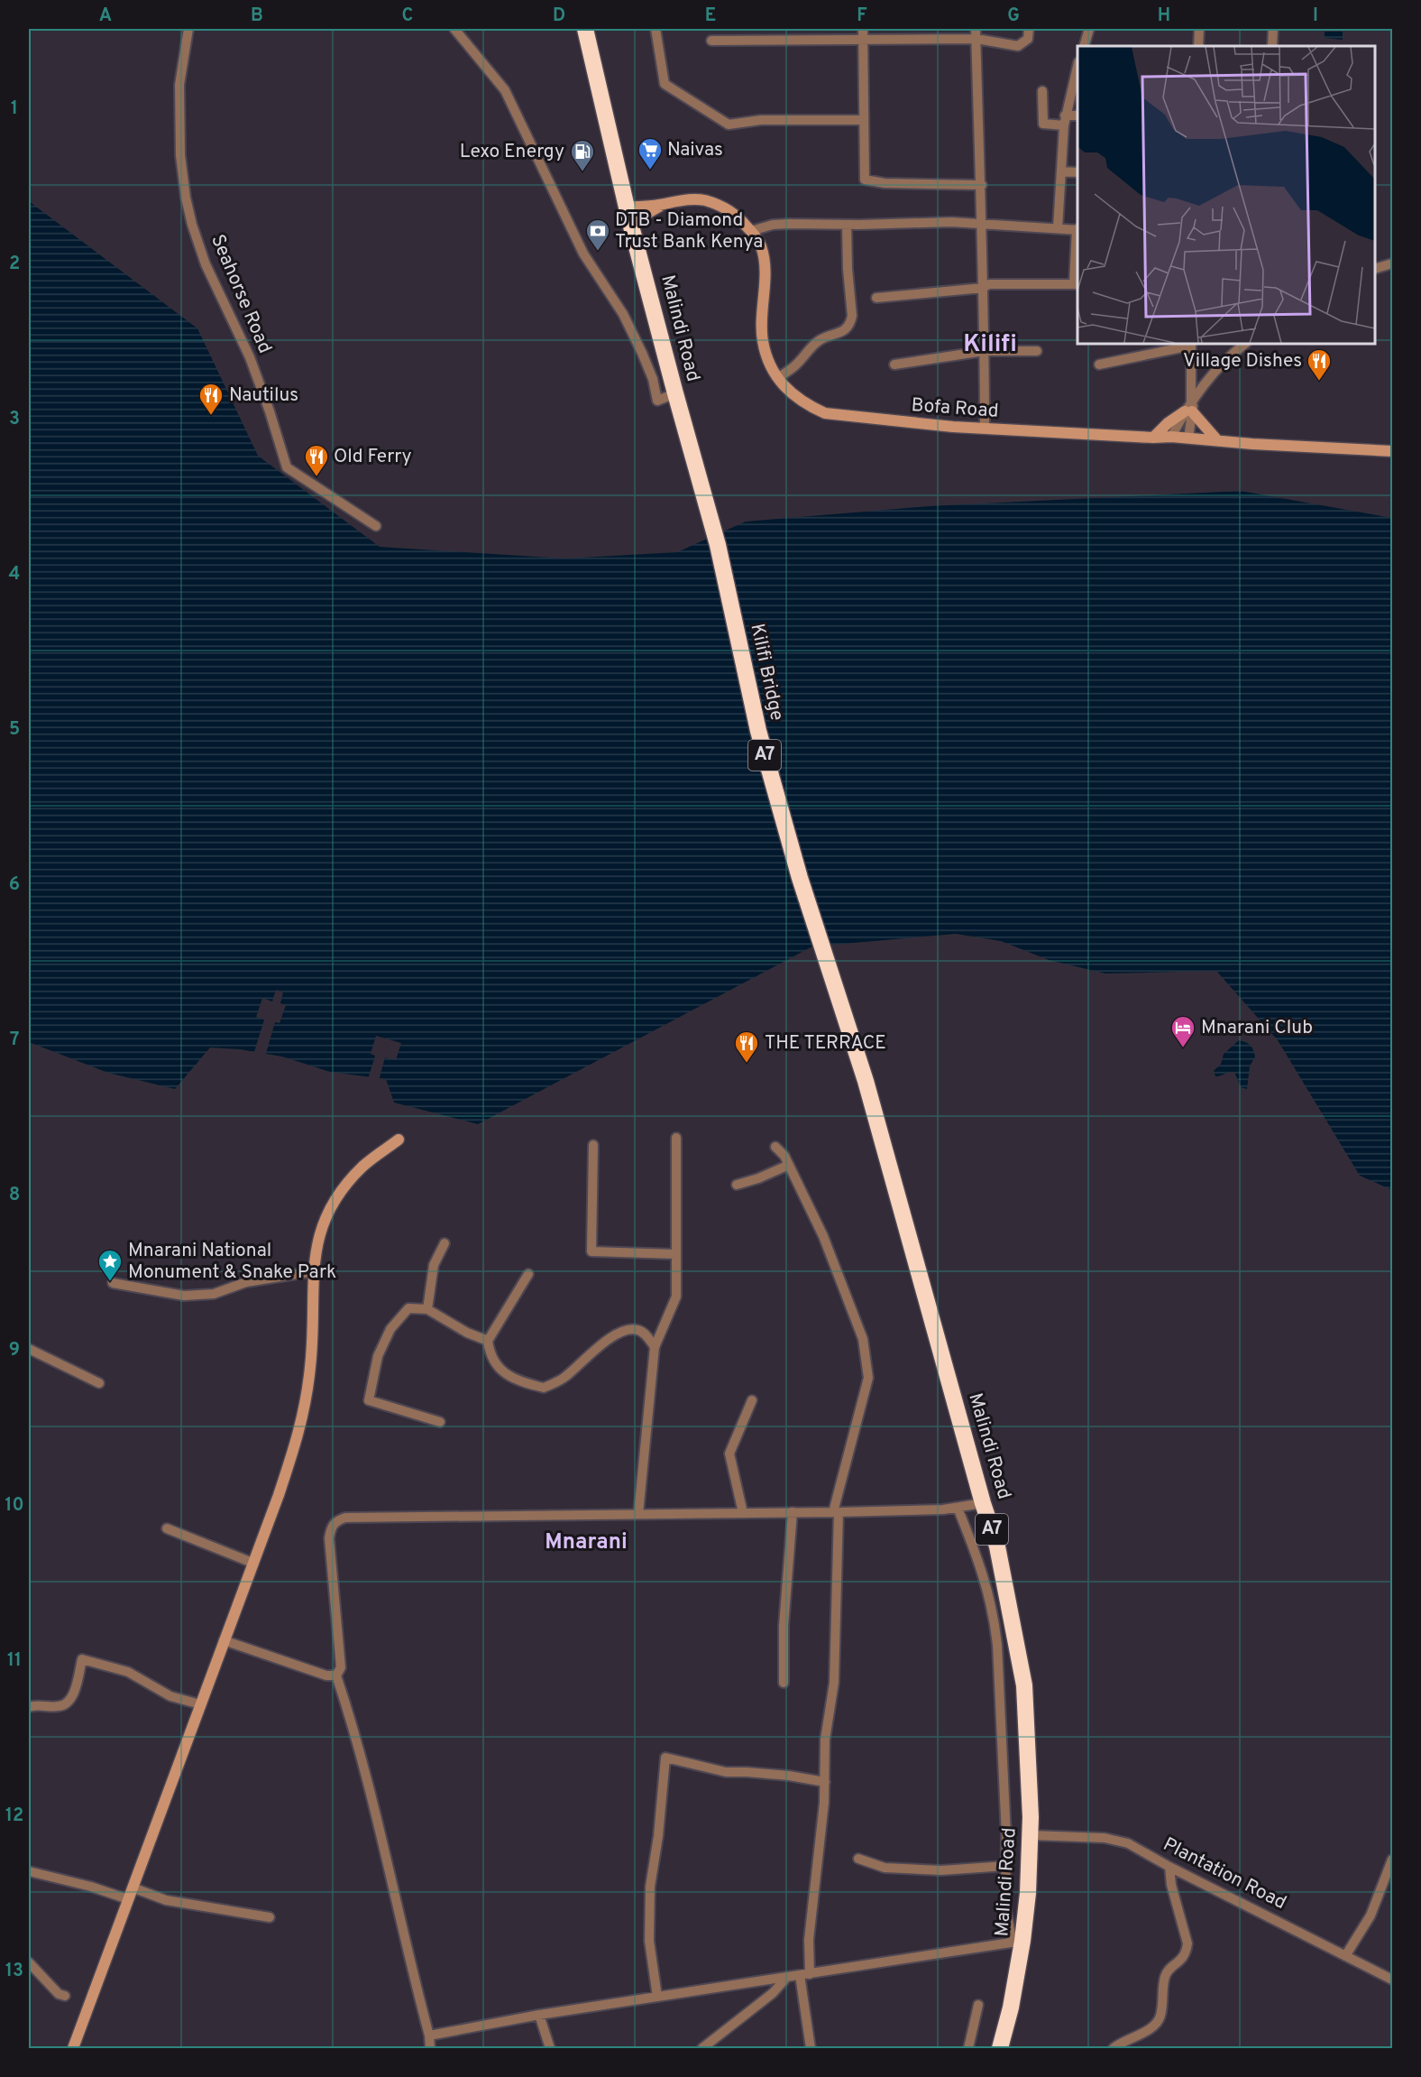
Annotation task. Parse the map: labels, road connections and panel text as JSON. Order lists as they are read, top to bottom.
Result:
{
  "streets": {
    "highway": ["Malindi Road", "Kilifi Bridge", "A7"],
    "street": ["Seahorse Road", "Bofa Road", "Plantation Road"]
  },
  "crossings": [
    ["Malindi Road", "Bofa Road"],
    ["Malindi Road", "Kilifi Bridge"],
    ["Malindi Road", "Plantation Road"]
  ],
  "districts": ["Kilifi", "Mnarani"],
  "places": {
    "supermarket": ["Naivas"],
    "fuel station": ["Lexo Energy"],
    "bank": ["DTB - Diamond Trust Bank Kenya"],
    "restaurant": [
      "Village Dishes",
      "Nautilus",
      "Old Ferry",
      "THE TERRACE"
    ],
    "hotel": ["Mnarani Club"],
    "place": ["Mnarani National Monument & Snake Park"]
  },
  "grid": {
    "columns": [
      "A",
      "B",
      "C",
      "D",
      "E",
      "F",
      "G",
      "H",
      "I"
    ],
    "rows": [
      "1",
      "2",
      "3",
      "4",
      "5",
      "6",
      "7",
      "8",
      "9",
      "10",
      "11",
      "12",
      "13"
    ]
  }
}
